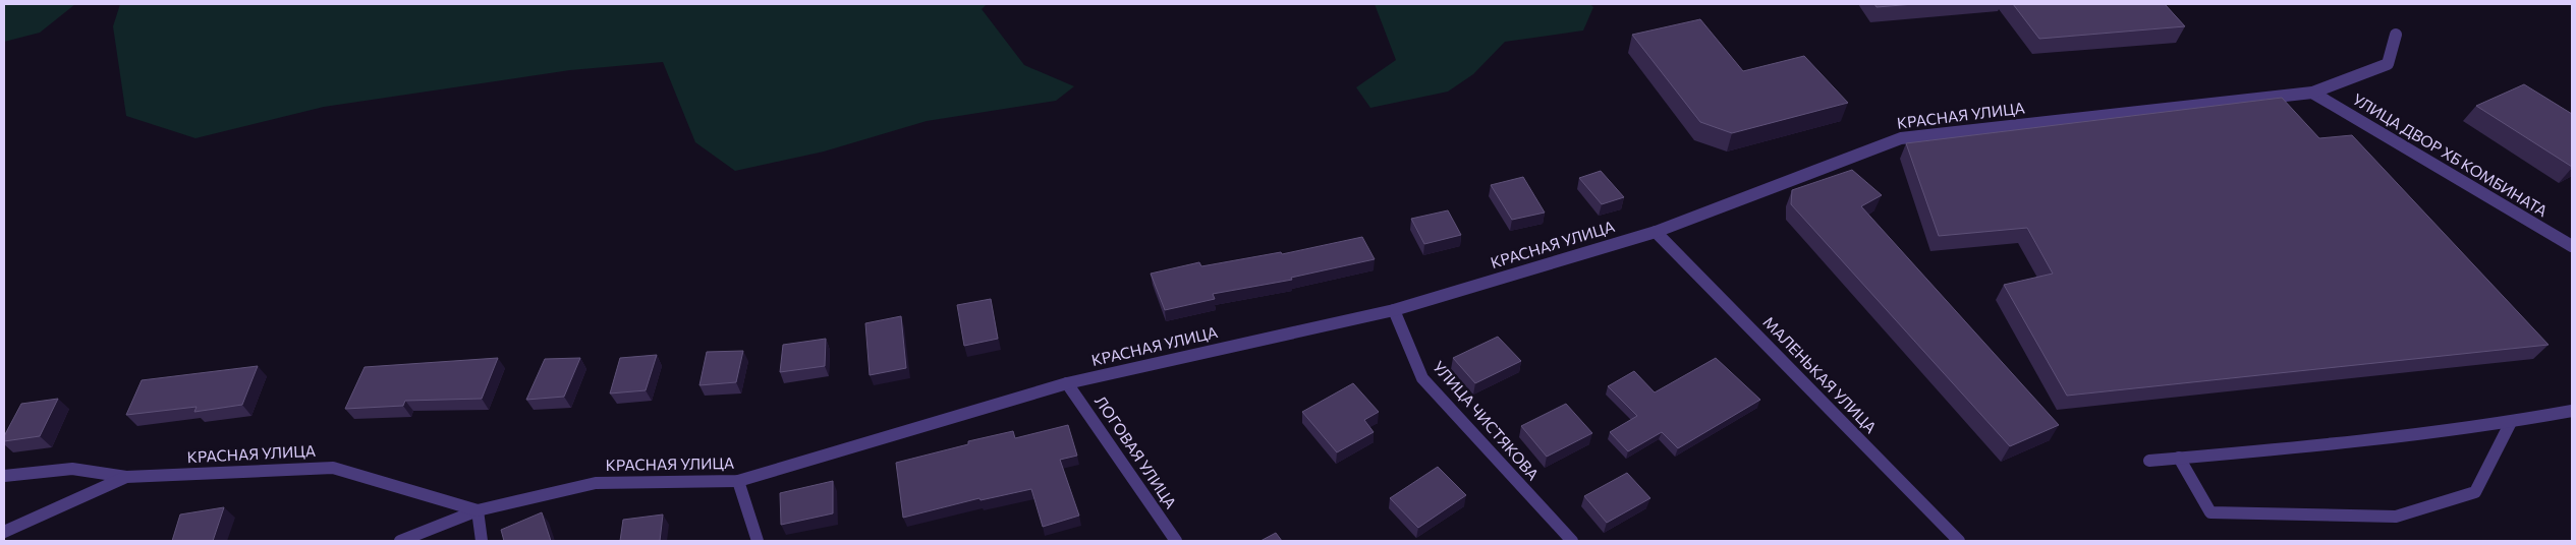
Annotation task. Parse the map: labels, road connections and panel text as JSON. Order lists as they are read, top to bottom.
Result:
{
  "streets": {
    "street": [
      "КРАСНАЯ УЛИЦА",
      "УЛИЦА ДВОР ХБ КОМБИНАТА",
      "МАЛЕНЬКАЯ УЛИЦА",
      "УЛИЦА ЧИСТЯКОВА",
      "ЛОГОВАЯ УЛИЦА"
    ]
  },
  "crossings": [
    ["КРАСНАЯ УЛИЦА", "УЛИЦА ДВОР ХБ КОМБИНАТА"],
    ["КРАСНАЯ УЛИЦА", "МАЛЕНЬКАЯ УЛИЦА"],
    ["КРАСНАЯ УЛИЦА", "УЛИЦА ЧИСТЯКОВА"],
    ["КРАСНАЯ УЛИЦА", "ЛОГОВАЯ УЛИЦА"]
  ]
}
